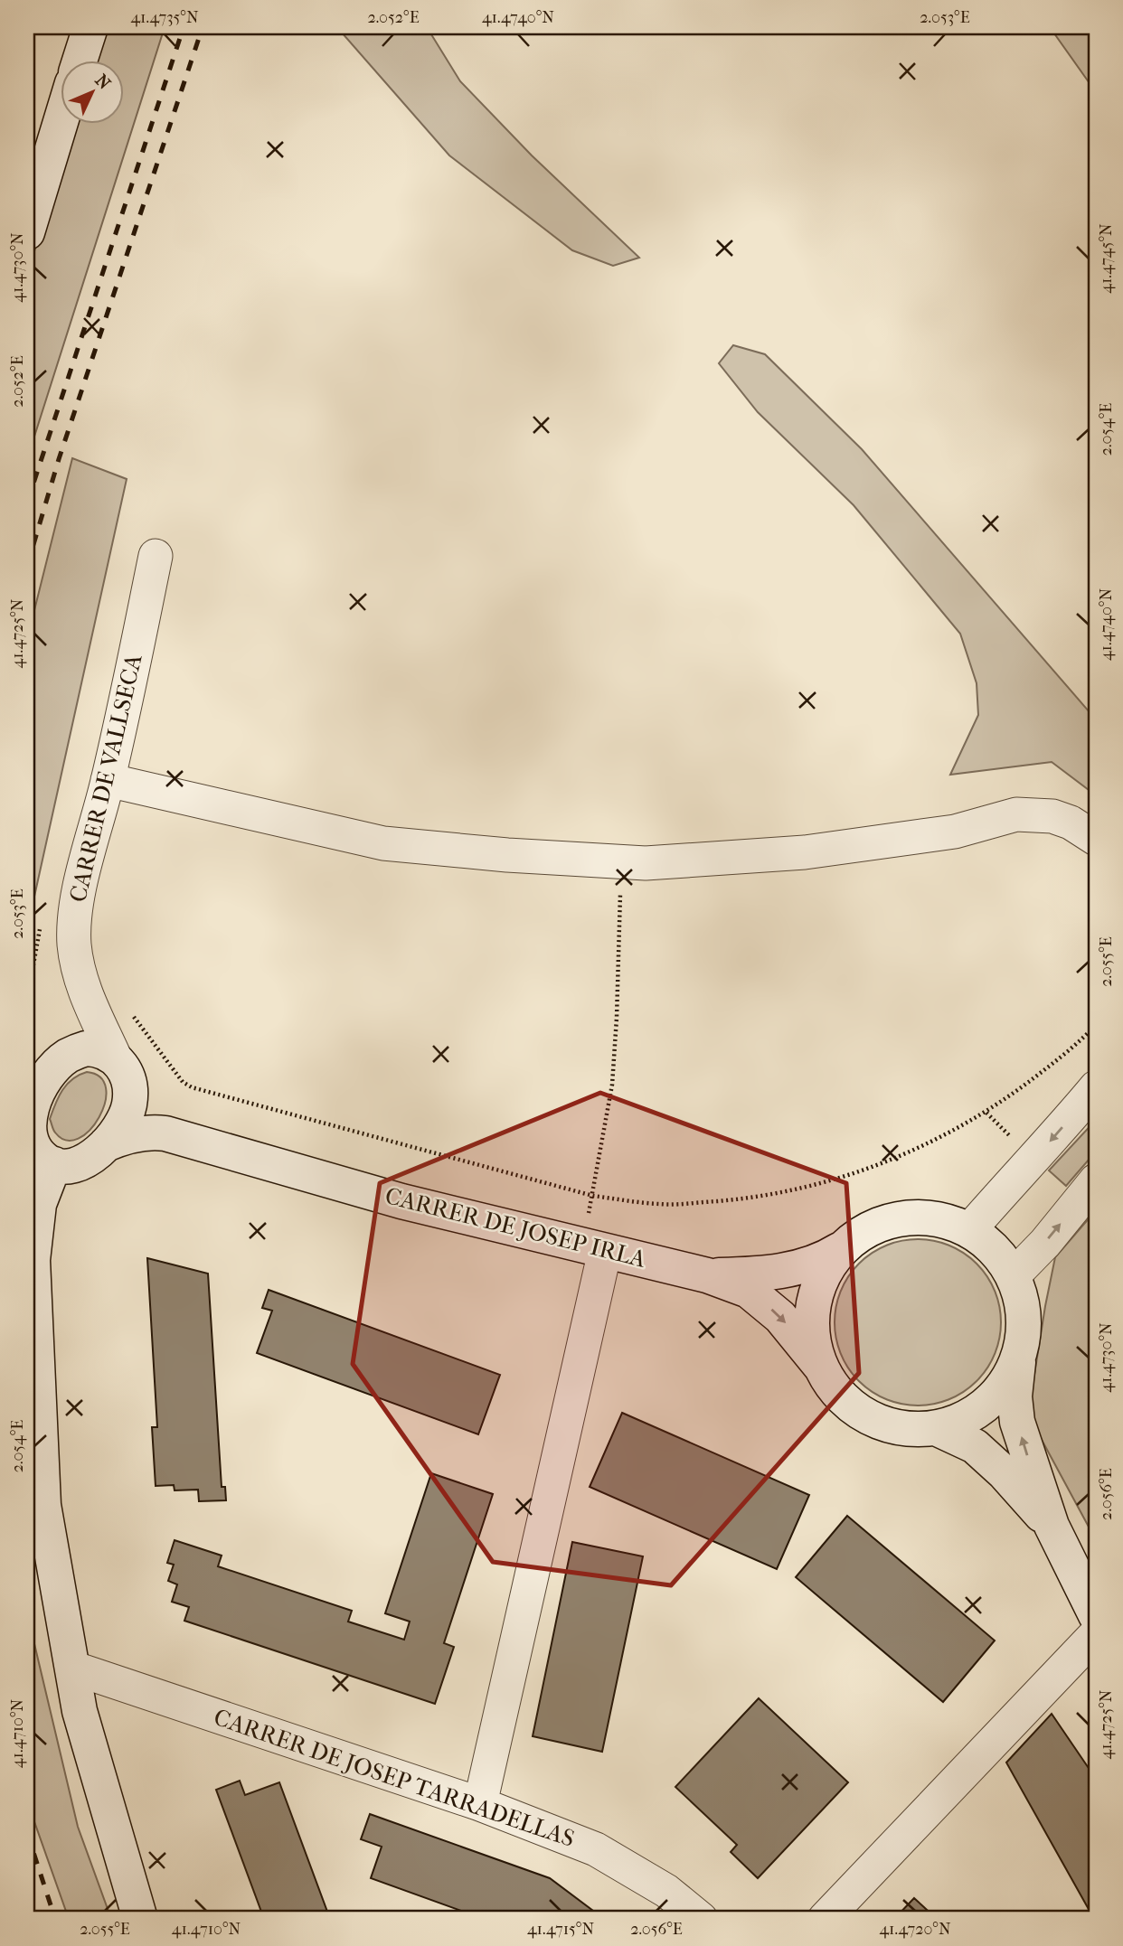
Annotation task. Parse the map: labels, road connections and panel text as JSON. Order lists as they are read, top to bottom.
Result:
{
  "streets": {
    "street": ["CARRER DE VALLSECA", "CARRER DE JOSEP IRLA", "CARRER DE JOSEP TARRADELLAS"]
  },
  "north": "top right",
  "coordinates": [
    "41.4735°N",
    "2.052°E",
    "41.4740°N",
    "2.053°E",
    "41.4745°N",
    "41.4730°N",
    "2.054°E",
    "41.4725°N",
    "2.055°E",
    "2.056°E",
    "41.4710°N",
    "41.4715°N",
    "41.4720°N"
  ]
}
